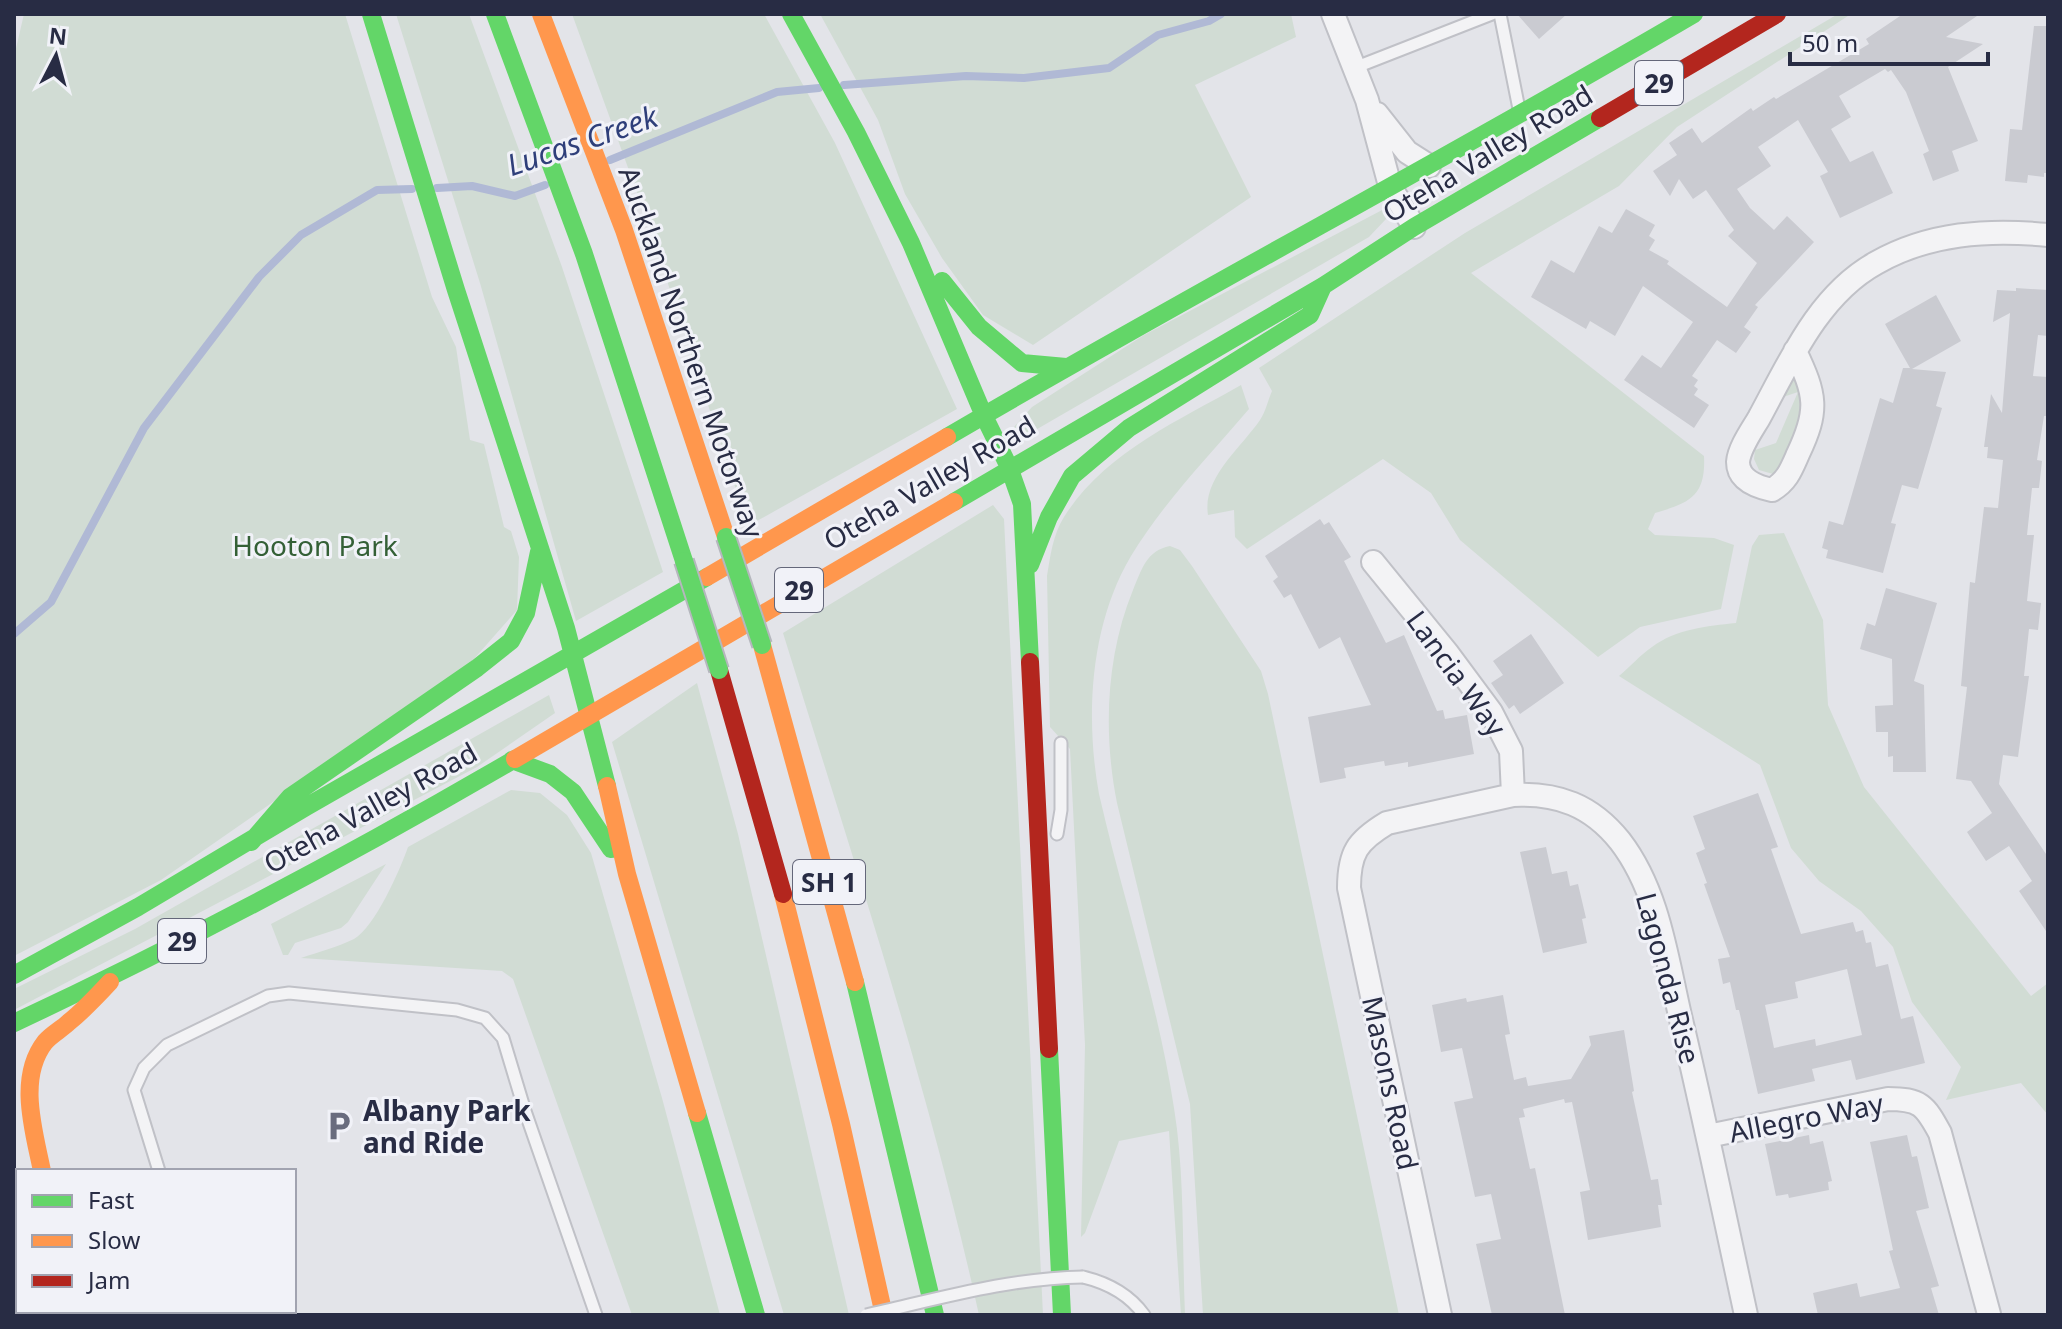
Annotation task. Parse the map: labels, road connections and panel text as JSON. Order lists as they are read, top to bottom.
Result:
{
  "streets": {
    "main road": [
      "29",
      "Oteha Valley Road",
      "Auckland Northern Motorway",
      "SH 1"
    ],
    "street": [
      "Lancia Way",
      "Lagonda Rise",
      "Masons Road",
      "Allegro Way"
    ]
  },
  "crossings": [
    ["Lancia Way", "Lagonda Rise"],
    ["Lagonda Rise", "Masons Road"],
    ["Lagonda Rise", "Allegro Way"]
  ],
  "water": ["Lucas Creek"],
  "parks": ["Hooton Park"],
  "places": {
    "parking": ["Albany Park and Ride"]
  },
  "legend": ["Fast", "Slow", "Jam"],
  "scale_bar": "50 m",
  "north": "top"
}
